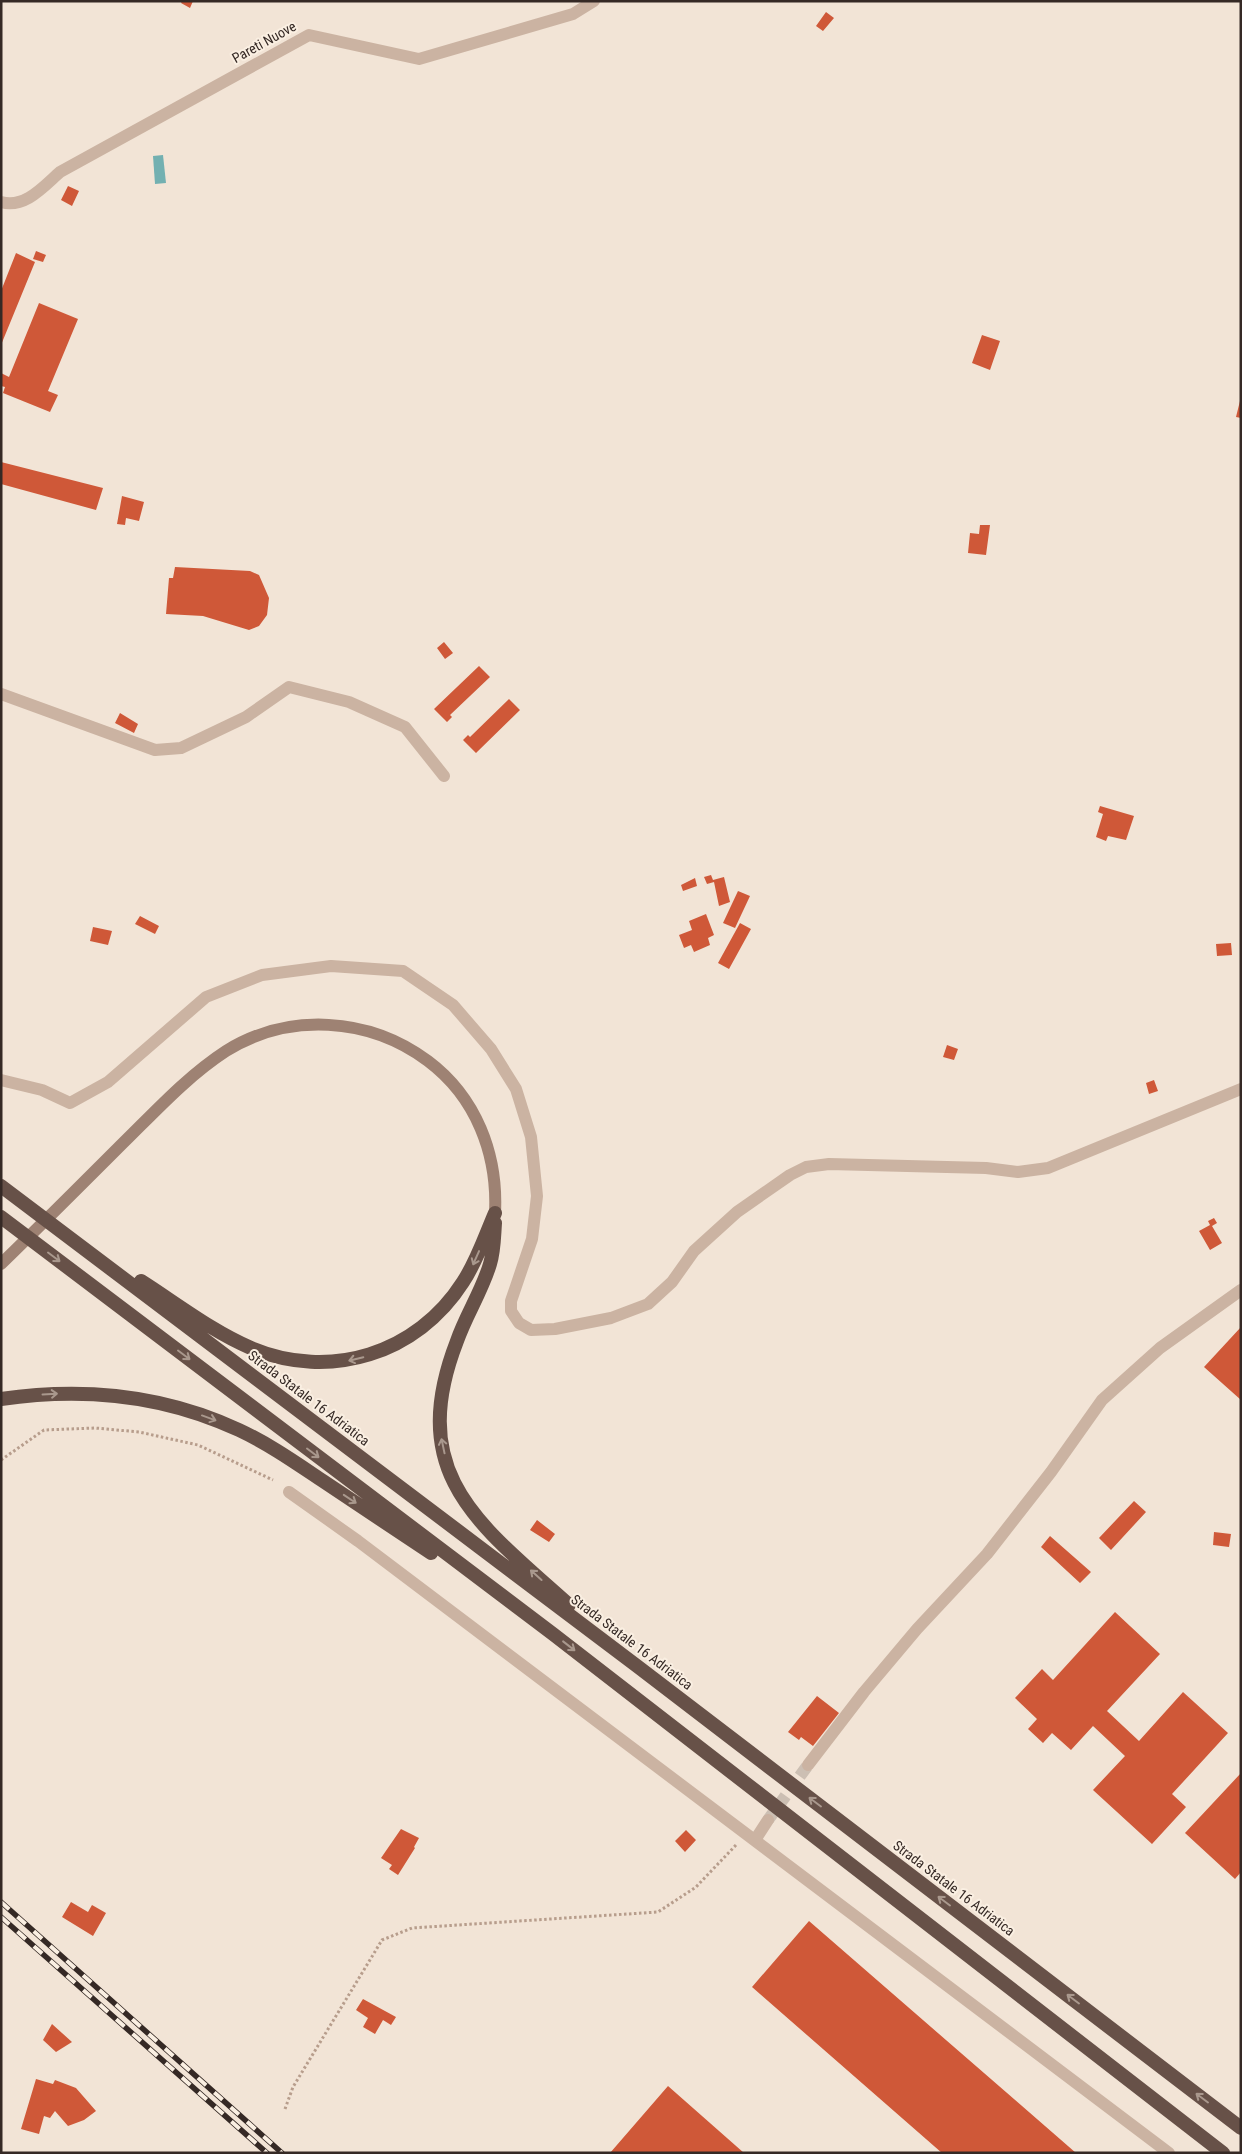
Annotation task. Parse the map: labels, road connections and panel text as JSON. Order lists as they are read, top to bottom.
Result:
{
  "streets": {
    "highway": ["Strada Statale 16 Adriatica"],
    "street": ["Pareti Nuove"]
  }
}
